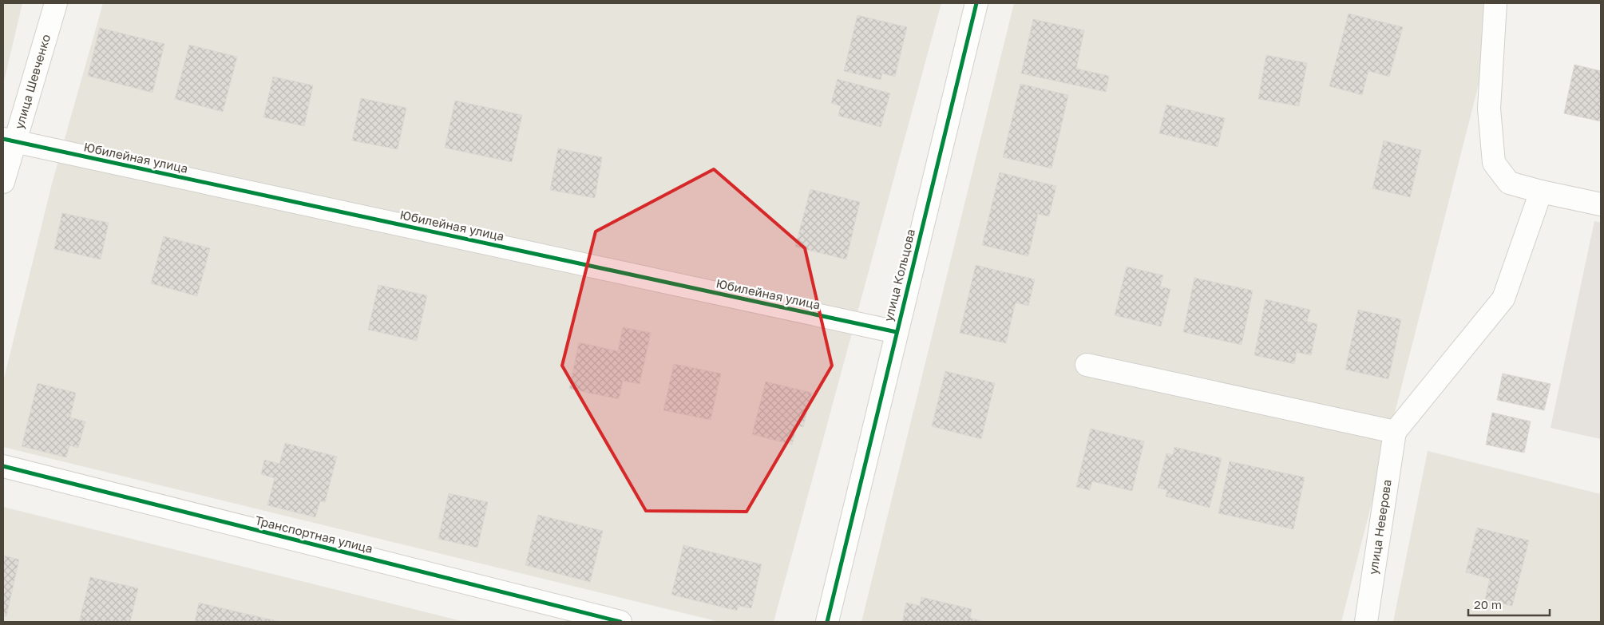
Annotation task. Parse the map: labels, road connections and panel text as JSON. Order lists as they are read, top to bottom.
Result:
{
  "streets": {
    "street": [
      "улица Шевченко",
      "Юбилейная улица",
      "улица Кольцова",
      "улица Неверова",
      "Транспортная улица"
    ]
  },
  "crossings": [
    ["улица Шевченко", "Юбилейная улица"],
    ["Юбилейная улица", "улица Кольцова"]
  ],
  "scale_bar": "20 m"
}
